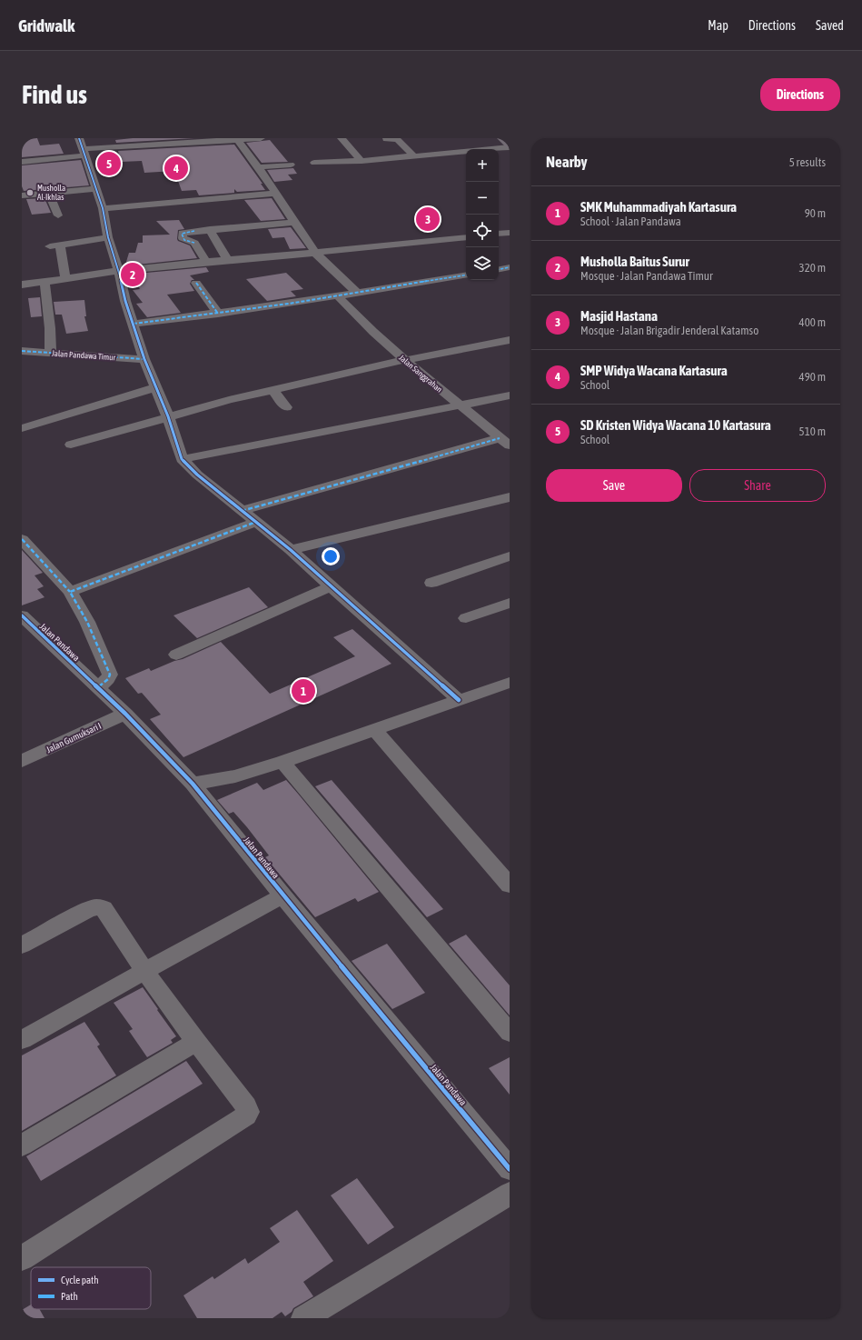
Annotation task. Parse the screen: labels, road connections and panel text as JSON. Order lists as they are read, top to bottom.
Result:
{
  "streets": {
    "street": [
      "Jalan Pandawa Timur",
      "Jalan Sanggrahan",
      "Jalan Pandawa",
      "Jalan Gumuksari I"
    ]
  },
  "crossings": [
    ["Jalan Pandawa", "Jalan Gumuksari I"]
  ],
  "places": ["Musholla Al-Ikhlas"],
  "legend": ["Cycle path", "Path"],
  "page": {
    "header": "Gridwalk",
    "nav": ["Map", "Directions", "Saved"],
    "buttons": [
      "Directions",
      ["Save", "Share"]
    ],
    "title": "Find us",
    "heading": ["Nearby", "5 results"],
    "map_buttons": ["+", "−"],
    "pins": [
      "5",
      "4",
      "3",
      "2",
      "1"
    ],
    "list": [
      {
        "mark": "1",
        "name": "SMK Muhammadiyah Kartasura",
        "note": "School · Jalan Pandawa",
        "value": "90 m"
      },
      {
        "mark": "2",
        "name": "Musholla Baitus Surur",
        "note": "Mosque · Jalan Pandawa Timur",
        "value": "320 m"
      },
      {
        "mark": "3",
        "name": "Masjid Hastana",
        "note": "Mosque · Jalan Brigadir Jenderal Katamso",
        "value": "400 m"
      },
      {
        "mark": "4",
        "name": "SMP Widya Wacana Kartasura",
        "note": "School",
        "value": "490 m"
      },
      {
        "mark": "5",
        "name": "SD Kristen Widya Wacana 10 Kartasura",
        "note": "School",
        "value": "510 m"
      }
    ]
  }
}
